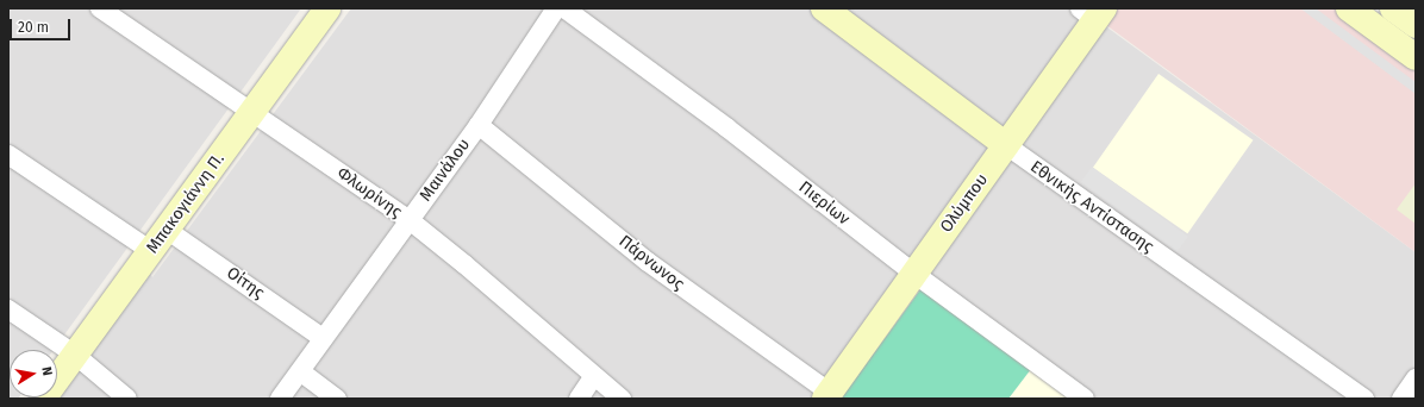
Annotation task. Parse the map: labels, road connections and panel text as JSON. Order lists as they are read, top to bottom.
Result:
{
  "streets": {
    "street": [
      "Μαινάλου",
      "Φλωρίνης",
      "Μπακογιάννη Π.",
      "Πιερίων",
      "Ολύμπου",
      "Εθνικής Αντίστασης",
      "Πάρνωνος",
      "Οίτης"
    ]
  },
  "crossings": [
    ["Μαινάλου", "Φλωρίνης"],
    ["Μαινάλου", "Πάρνωνος"],
    ["Μαινάλου", "Οίτης"],
    ["Φλωρίνης", "Μπακογιάννη Π."],
    ["Μπακογιάννη Π.", "Οίτης"],
    ["Πιερίων", "Ολύμπου"],
    ["Ολύμπου", "Εθνικής Αντίστασης"],
    ["Ολύμπου", "Πάρνωνος"]
  ],
  "scale_bar": "20 m",
  "north": "right"
}
